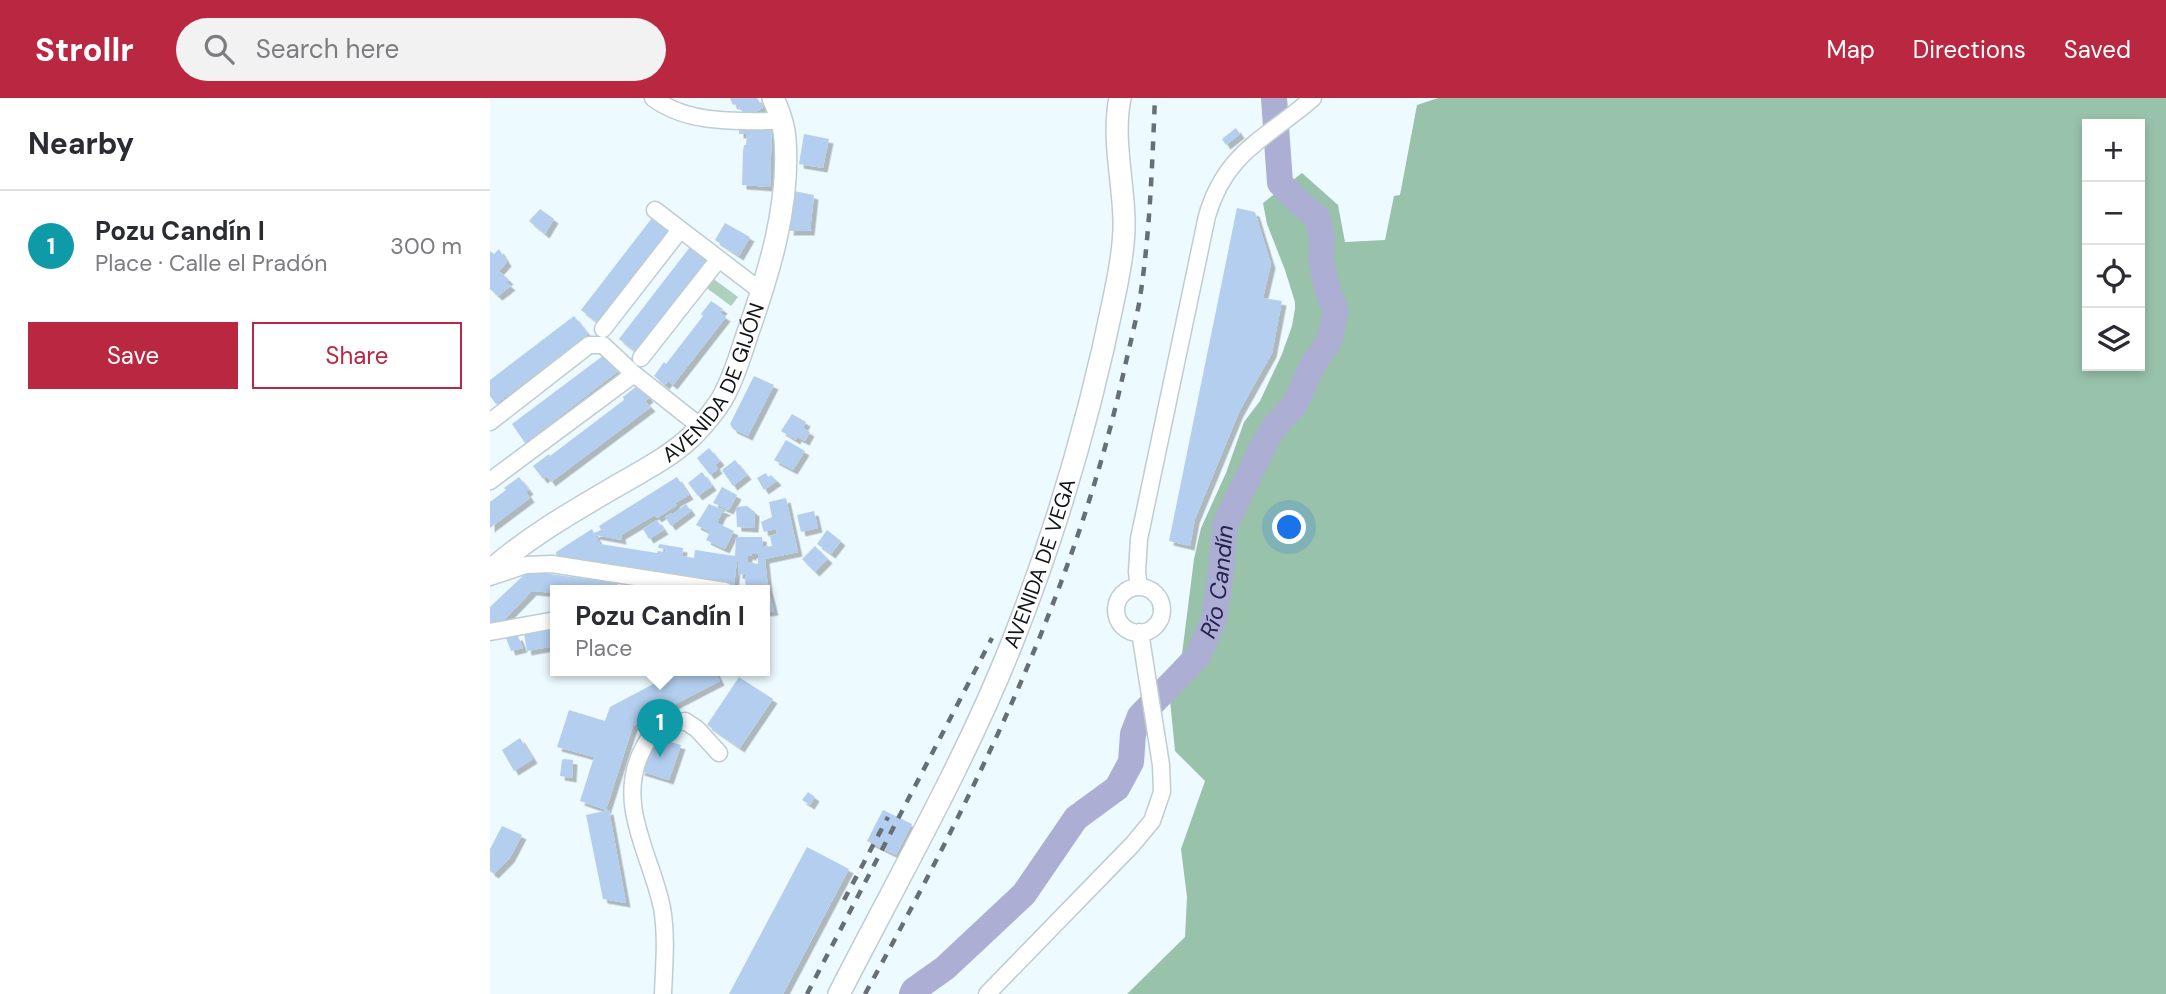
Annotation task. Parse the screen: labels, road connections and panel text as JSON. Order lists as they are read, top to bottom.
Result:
{
  "streets": {
    "street": ["AVENIDA DE GIJÓN", "AVENIDA DE VEGA"]
  },
  "water": ["Río Candín"],
  "page": {
    "header": "Strollr",
    "search": "Search here",
    "nav": ["Map", "Directions", "Saved"],
    "heading": "Nearby",
    "map_buttons": ["+", "−"],
    "list": [
      {
        "mark": "1",
        "name": "Pozu Candín I",
        "note": "Place · Calle el Pradón",
        "value": "300 m"
      }
    ],
    "buttons": ["Save", "Share"],
    "popup": ["Pozu Candín I", "Place"],
    "pins": "1"
  }
}
